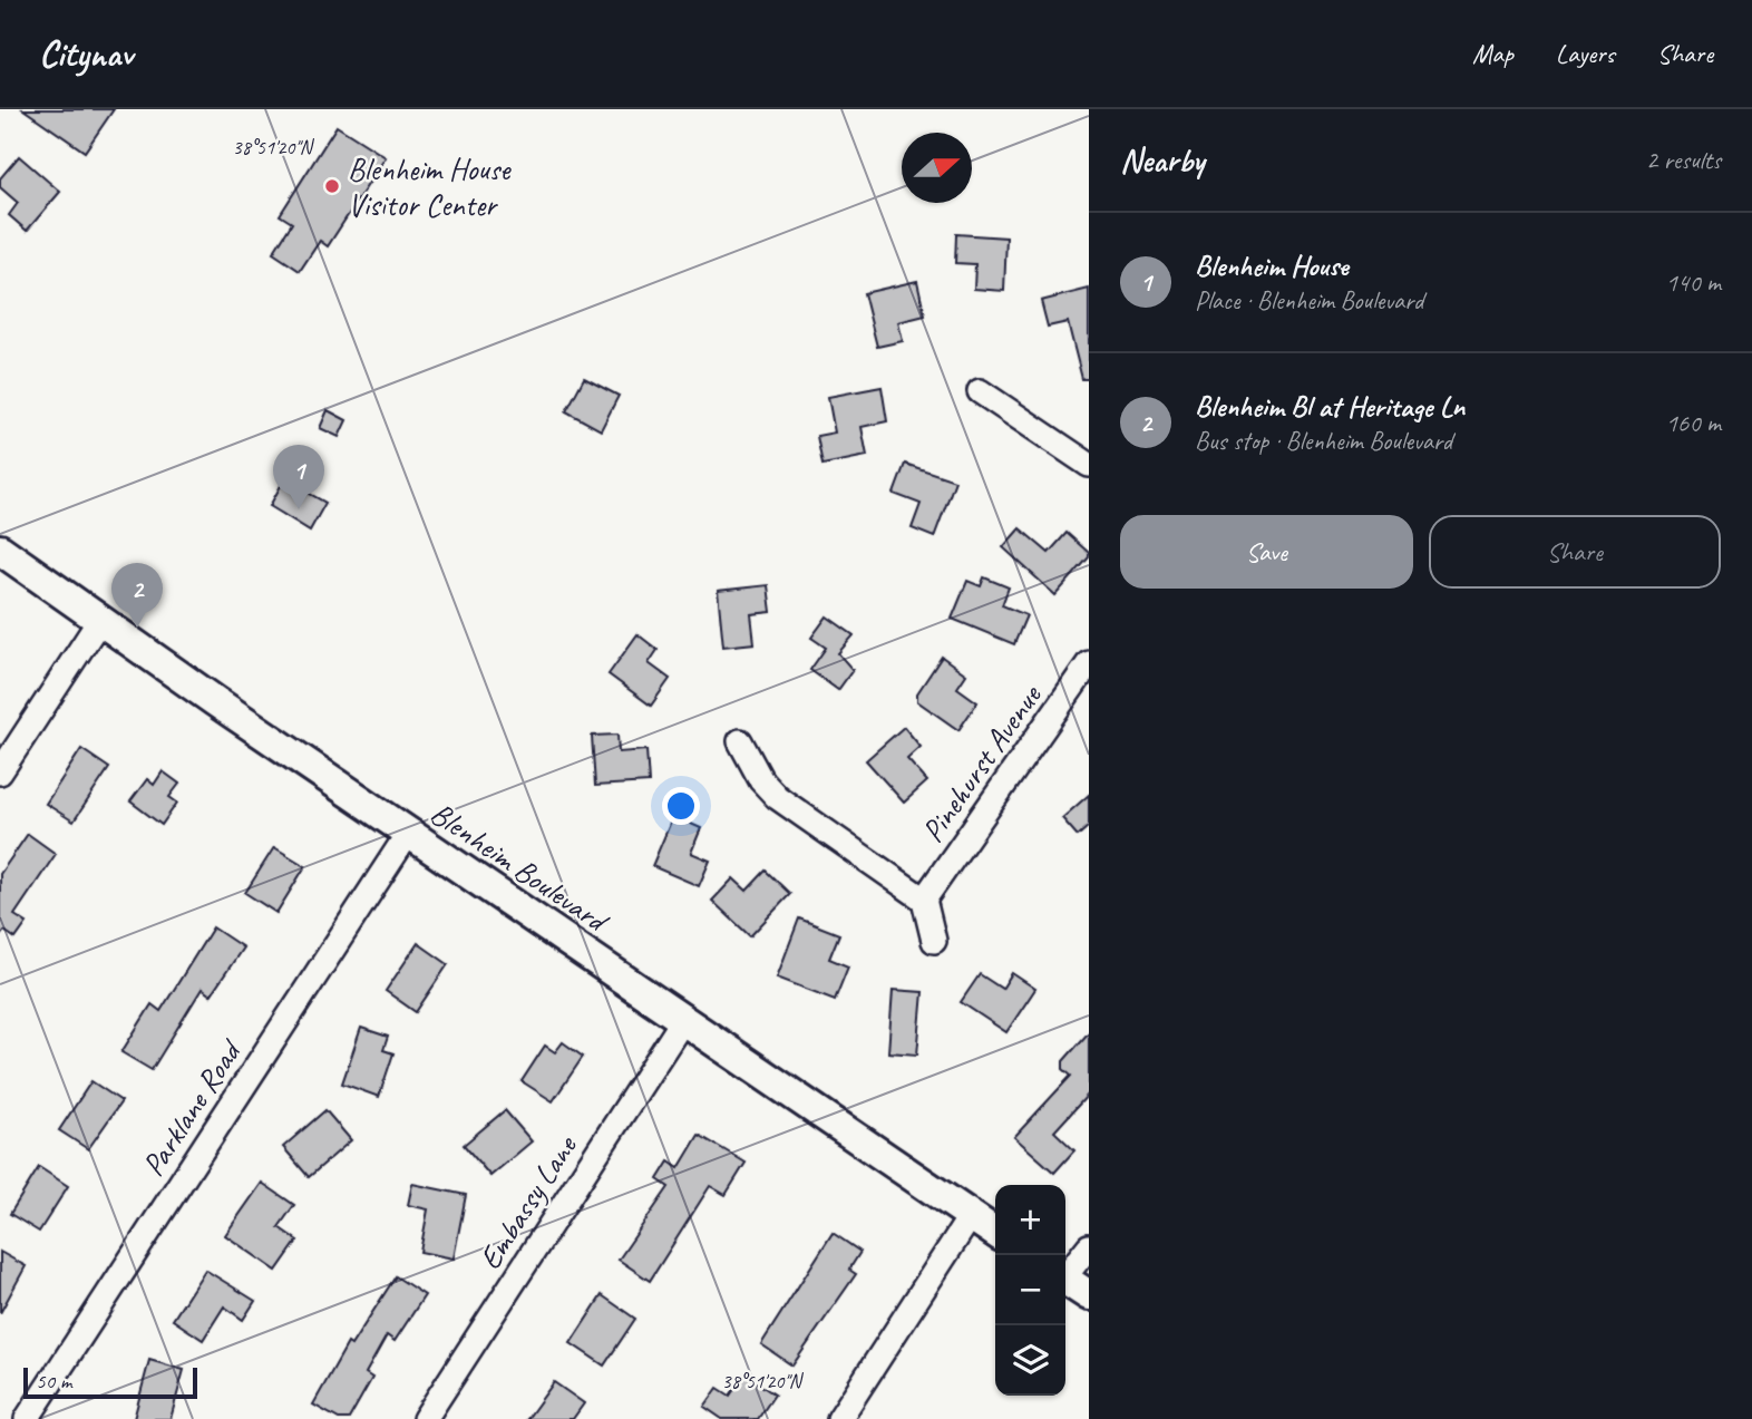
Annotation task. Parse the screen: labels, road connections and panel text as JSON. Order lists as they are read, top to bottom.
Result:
{
  "streets": {
    "main road": ["Blenheim Boulevard"],
    "street": ["Pinehurst Avenue", "Parklane Road", "Embassy Lane"]
  },
  "crossings": [
    ["Blenheim Boulevard", "Parklane Road"],
    ["Blenheim Boulevard", "Embassy Lane"]
  ],
  "places": ["Blenheim House Visitor Center"],
  "scale_bar": "50 m",
  "north": "right",
  "page": {
    "header": "Citynav",
    "nav": ["Map", "Layers", "Share"],
    "heading": ["Nearby", "2 results"],
    "list": [
      {
        "mark": "1",
        "name": "Blenheim House",
        "note": "Place · Blenheim Boulevard",
        "value": "140 m"
      },
      {
        "mark": "2",
        "name": "Blenheim Bl at Heritage Ln",
        "note": "Bus stop · Blenheim Boulevard",
        "value": "160 m"
      }
    ],
    "pins": ["1", "2"],
    "buttons": ["Save", "Share"],
    "map_buttons": ["+", "−"],
    "scale": "50 m"
  },
  "coordinates": ["38°51'20\"N"]
}
